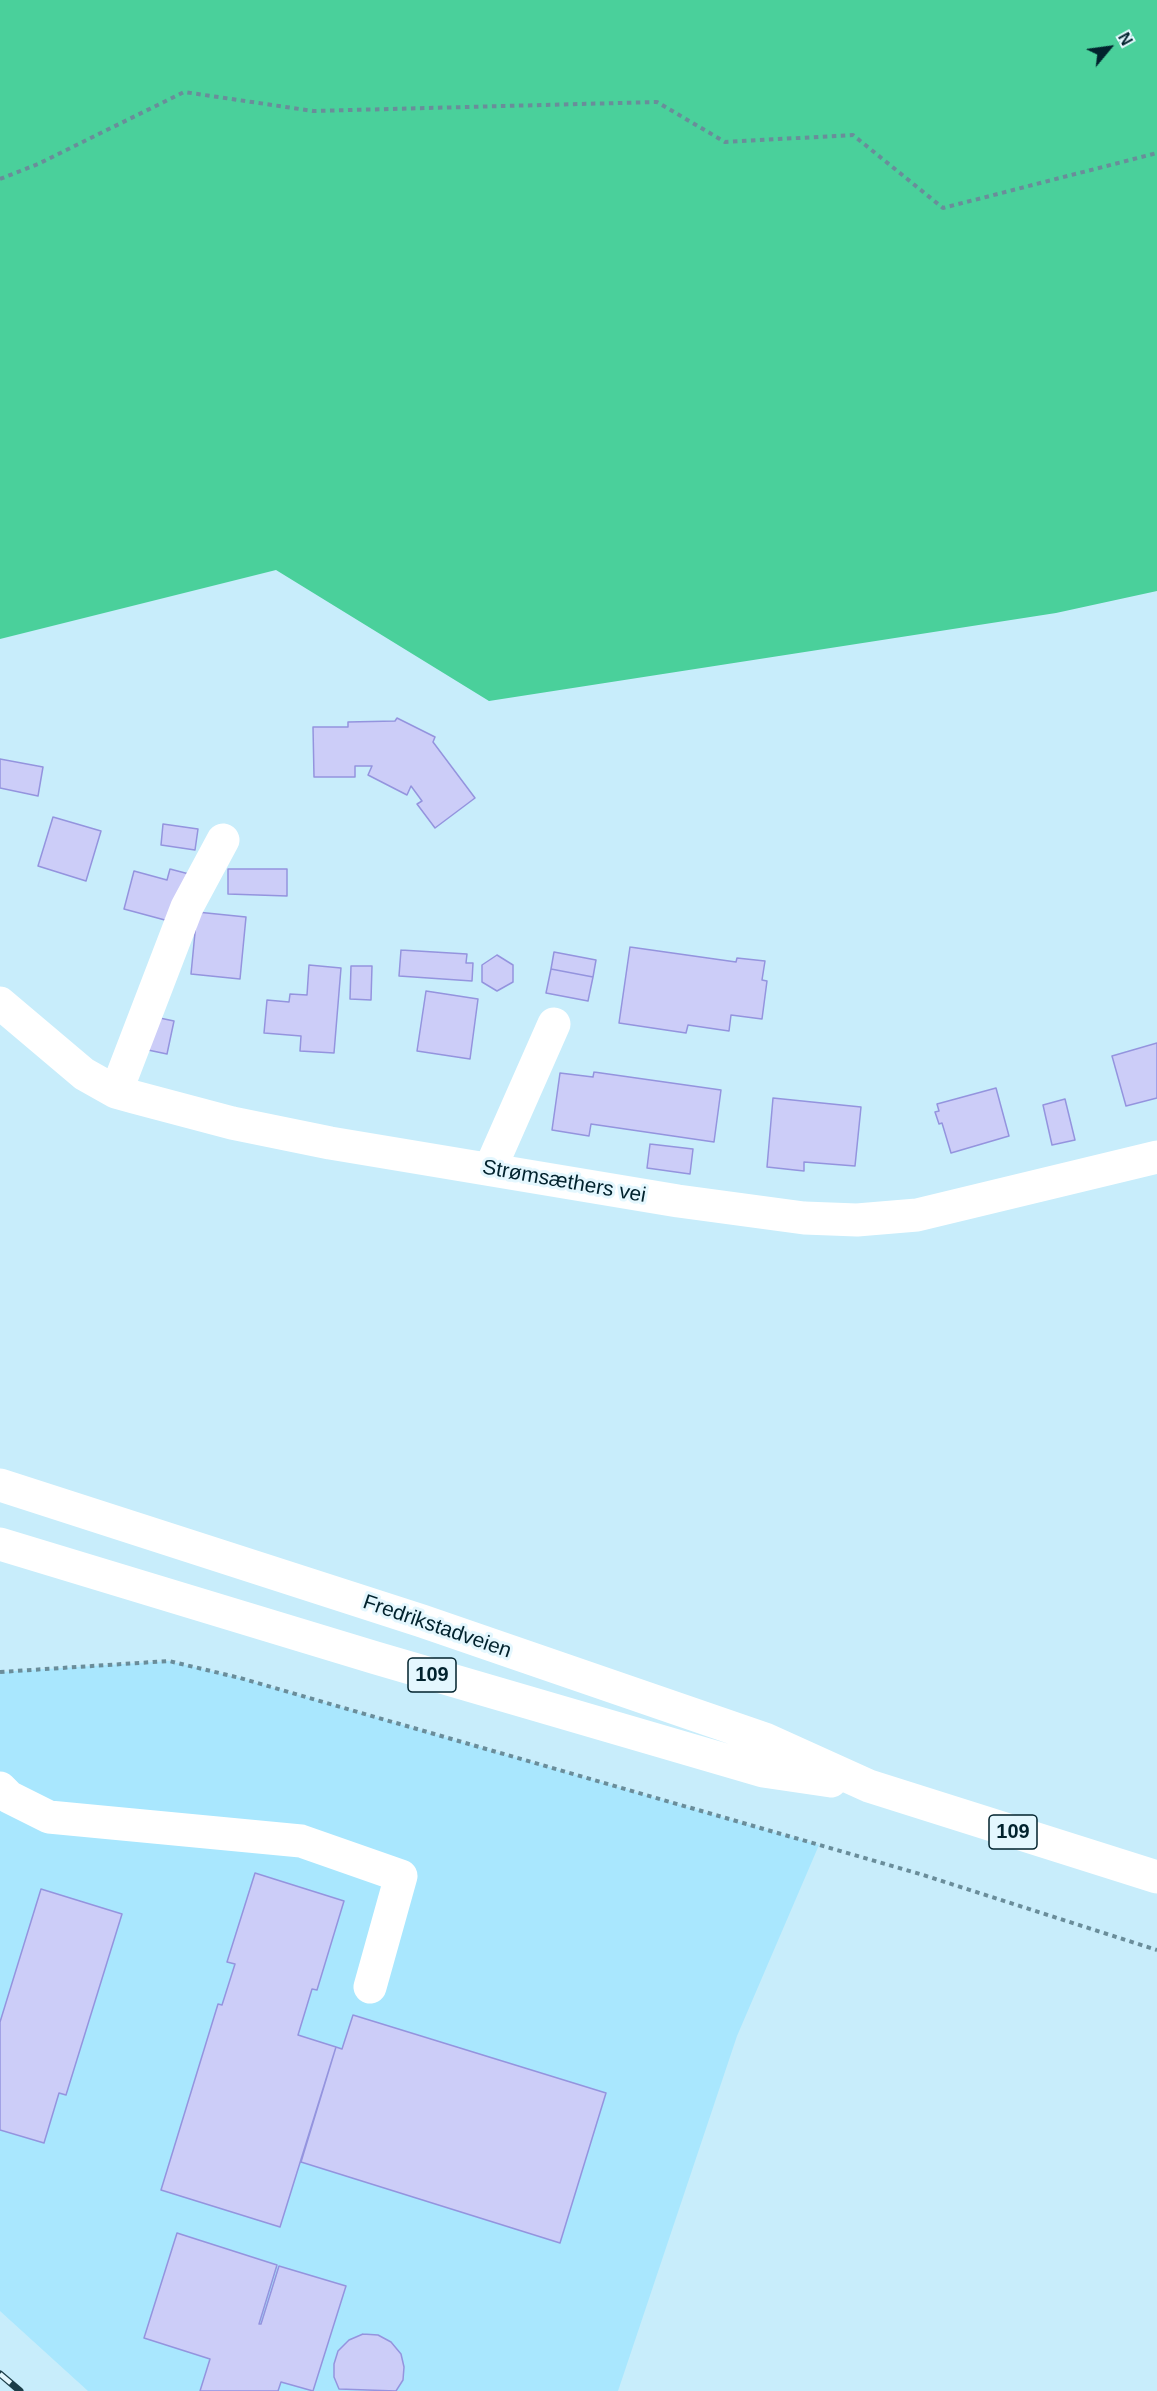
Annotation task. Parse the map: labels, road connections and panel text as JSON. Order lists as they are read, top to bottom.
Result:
{
  "streets": {
    "main road": ["Strømsæthers vei", "Fredrikstadveien", "109"]
  },
  "north": "top right"
}
